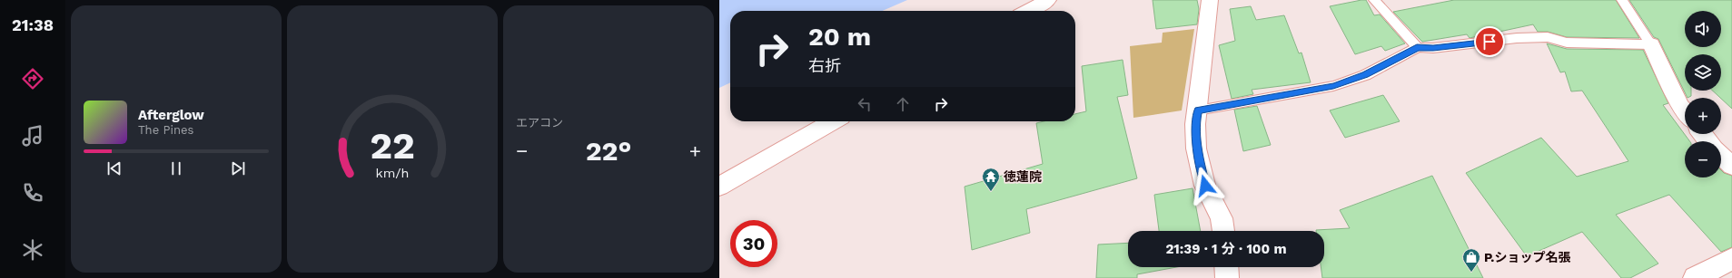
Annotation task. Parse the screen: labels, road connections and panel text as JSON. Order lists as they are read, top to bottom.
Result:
{
  "places": {
    "temple": ["徳蓮院"],
    "shop": ["P.ショップ名張"]
  },
  "page": {
    "tabs": "21:38",
    "tile": "エアコン",
    "map_buttons": ["+", "−"],
    "turn": ["20 m", "右折"],
    "song": ["Afterglow", "The Pines"],
    "heat": ["−", "22°", "+"],
    "limit": "30",
    "trip": "21:39 · 1 分 · 100 m",
    "gauge": ["22", "km/h"]
  }
}
